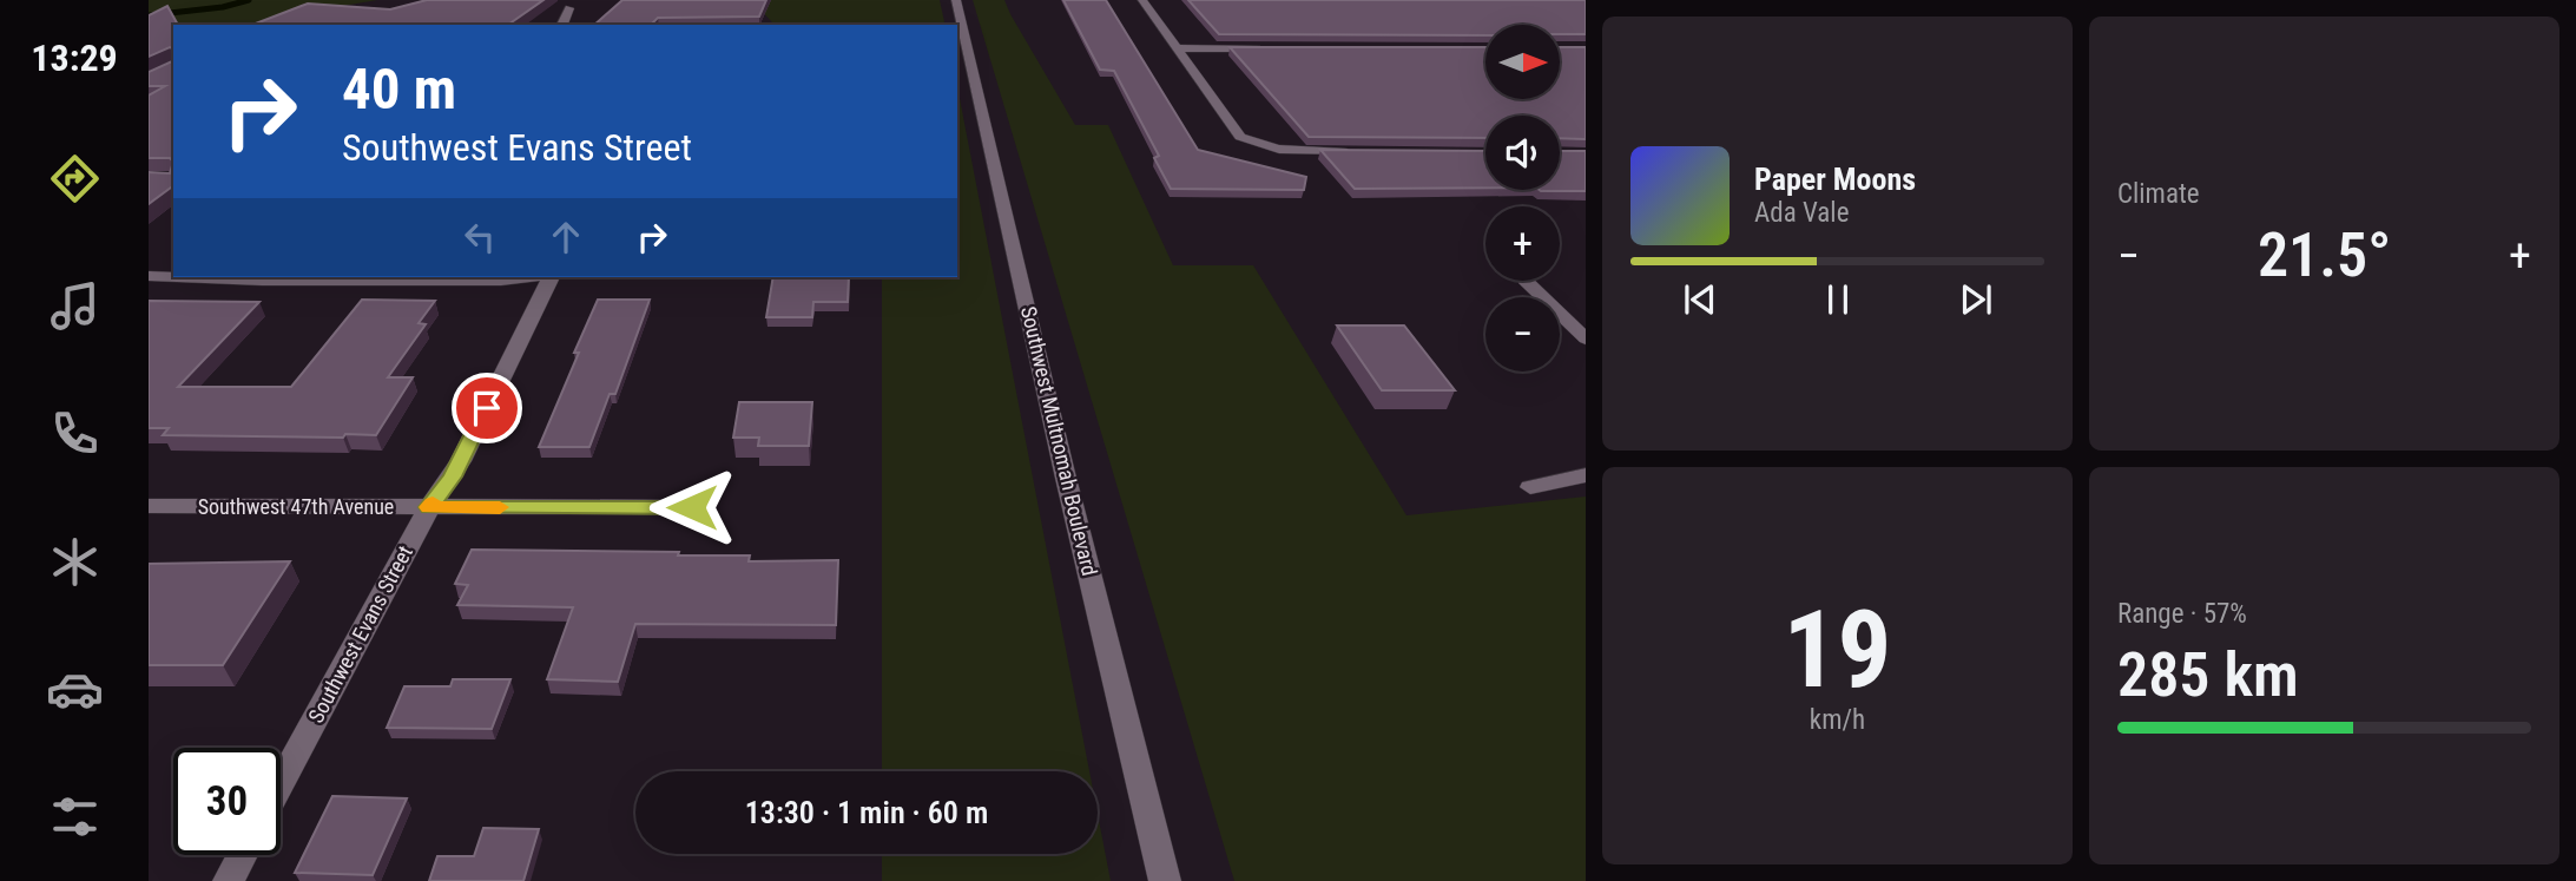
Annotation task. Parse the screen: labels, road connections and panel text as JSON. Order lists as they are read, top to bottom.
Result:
{
  "streets": {
    "street": ["Southwest Multnomah Boulevard", "Southwest 47th Avenue", "Southwest Evans Street"]
  },
  "crossings": [
    ["Southwest 47th Avenue", "Southwest Evans Street"]
  ],
  "north": "right",
  "page": {
    "tabs": "13:29",
    "tile": [
      "Climate",
      ["19", "km/h"],
      ["Range · 57%", "285 km"]
    ],
    "map_buttons": ["+", "−"],
    "turn": ["40 m", "Southwest Evans Street"],
    "song": ["Paper Moons", "Ada Vale"],
    "heat": ["−", "21.5°", "+"],
    "limit": "30",
    "trip": "13:30 · 1 min · 60 m"
  }
}
